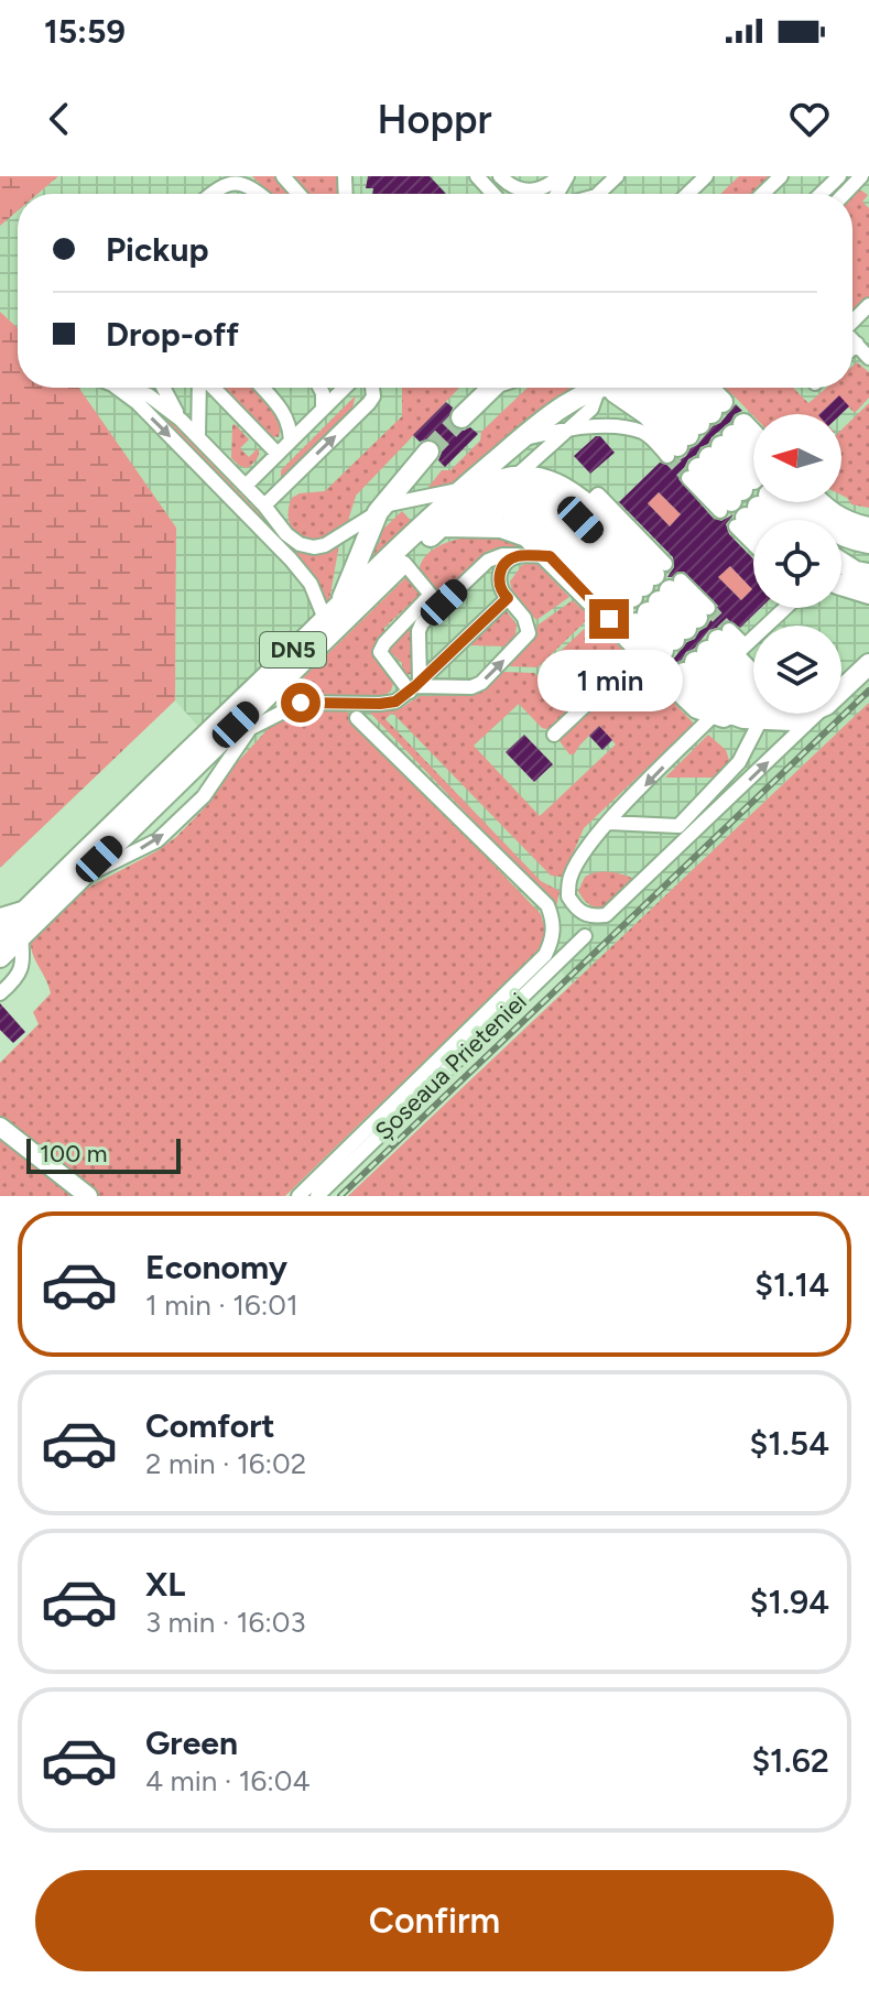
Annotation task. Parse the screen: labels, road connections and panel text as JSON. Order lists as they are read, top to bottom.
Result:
{
  "streets": {
    "highway": ["DN5"],
    "lane": ["Șoseaua Prieteniei"]
  },
  "scale_bar": "100 m",
  "north": "left",
  "page": {
    "status": "15:59",
    "header": "Hoppr",
    "banner": ["Pickup", "Drop-off"],
    "bubble": "1 min",
    "scale": "100 m",
    "list": [
      {
        "name": "Economy",
        "note": "1 min · 16:01",
        "value": "$1.14"
      },
      {
        "name": "Comfort",
        "note": "2 min · 16:02",
        "value": "$1.54"
      },
      {
        "name": "XL",
        "note": "3 min · 16:03",
        "value": "$1.94"
      },
      {
        "name": "Green",
        "note": "4 min · 16:04",
        "value": "$1.62"
      }
    ],
    "buttons": "Confirm"
  }
}
